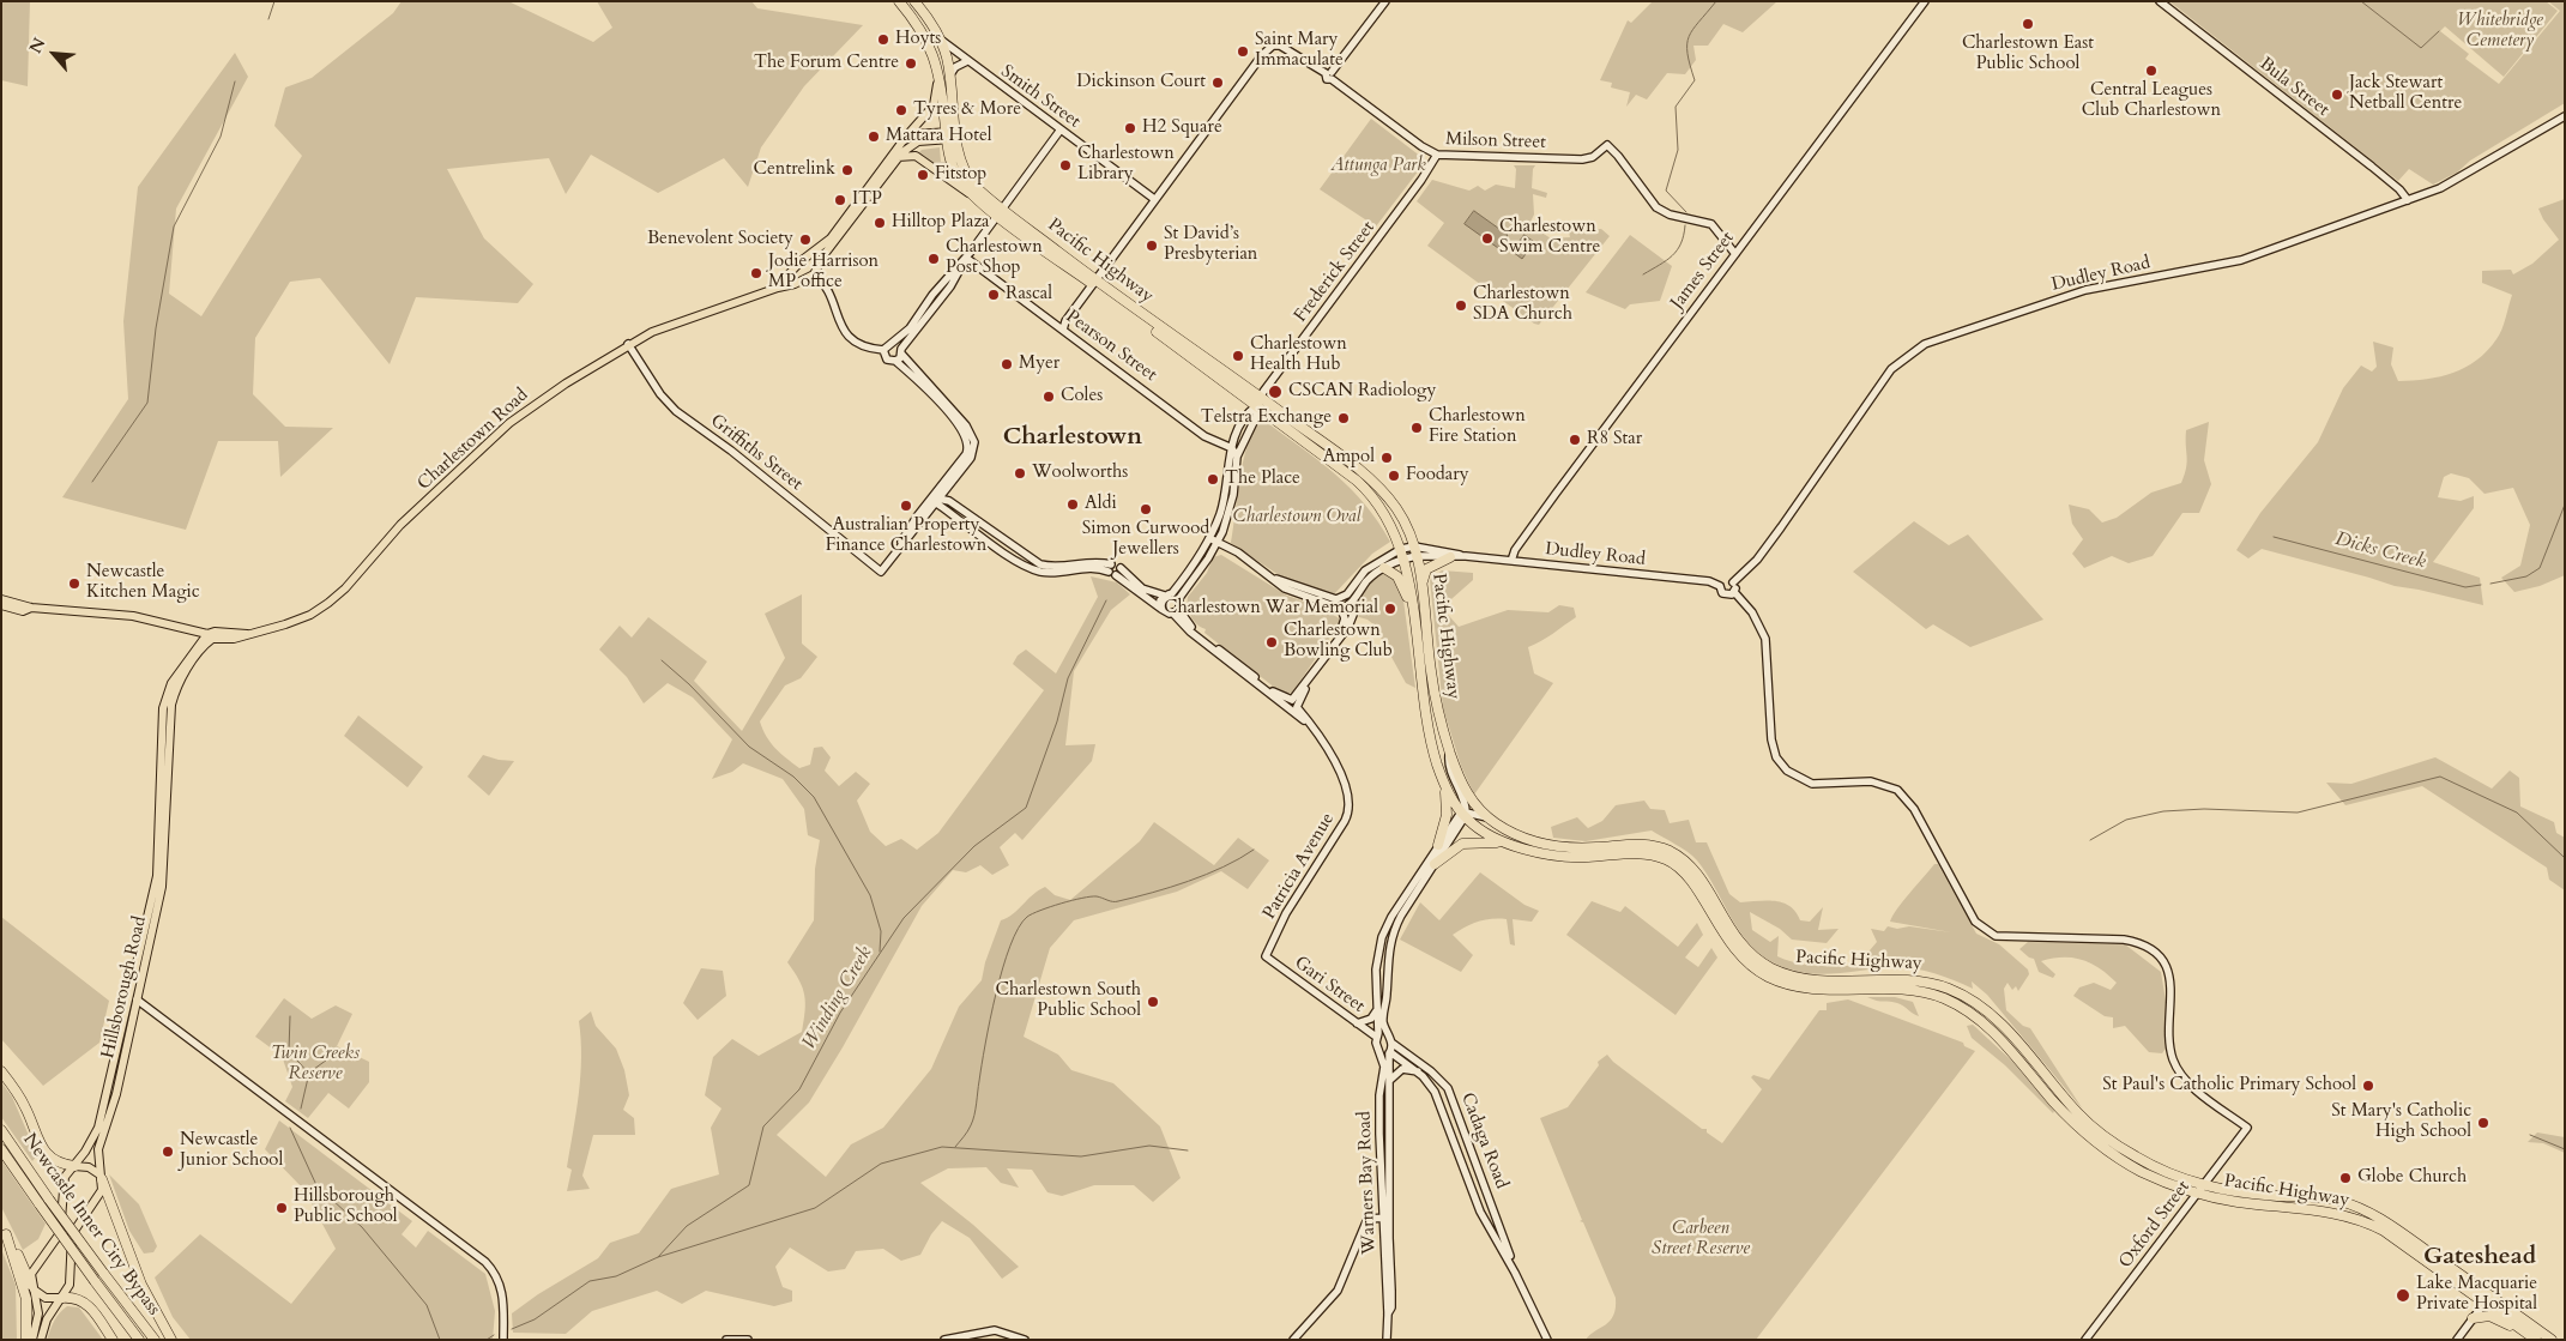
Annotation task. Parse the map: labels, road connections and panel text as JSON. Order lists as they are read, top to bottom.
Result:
{
  "streets": {
    "highway": ["Pacific Highway", "Newcastle Inner City Bypass"],
    "main road": ["Charlestown Road", "Hillsborough Road"],
    "street": [
      "Bula Street",
      "Smith Street",
      "Milson Street",
      "James Street",
      "Frederick Street",
      "Dudley Road",
      "Pearson Street",
      "Griffiths Street",
      "Patricia Avenue",
      "Gari Street",
      "Cadaga Road",
      "Warners Bay Road",
      "Oxford Street"
    ]
  },
  "crossings": [
    ["Bula Street", "Dudley Road"],
    ["Smith Street", "Milson Street"],
    ["Smith Street", "Pacific Highway"],
    ["Milson Street", "James Street"],
    ["Milson Street", "Frederick Street"],
    ["Pacific Highway", "Frederick Street"],
    ["Pacific Highway", "Dudley Road"],
    ["Pacific Highway", "Charlestown Road"],
    ["Pacific Highway", "Warners Bay Road"],
    ["Pacific Highway", "Oxford Street"],
    ["James Street", "Dudley Road"],
    ["Frederick Street", "Pearson Street"],
    ["Frederick Street", "Patricia Avenue"],
    ["Dudley Road", "Oxford Street"],
    ["Charlestown Road", "Griffiths Street"],
    ["Charlestown Road", "Hillsborough Road"],
    ["Patricia Avenue", "Gari Street"],
    ["Gari Street", "Warners Bay Road"],
    ["Cadaga Road", "Warners Bay Road"]
  ],
  "districts": ["Charlestown", "Gateshead"],
  "water": ["Dicks Creek", "Winding Creek"],
  "parks": [
    "Whitebridge Cemetery",
    "Attunga Park",
    "Charlestown Oval",
    "Twin Creeks Reserve",
    "Carbeen Street Reserve"
  ],
  "places": [
    "Charlestown East Public School",
    "Hoyts",
    "Saint Mary Immaculate",
    "The Forum Centre",
    "Central Leagues Club Charlestown",
    "Dickinson Court",
    "Jack Stewart Netball Centre",
    "Tyres & More",
    "H2 Square",
    "Mattara Hotel",
    "Charlestown Library",
    "Centrelink",
    "Fitstop",
    "ITP",
    "Hilltop Plaza",
    "Charlestown Swim Centre",
    "Benevolent Society",
    "St David’s Presbyterian",
    "Charlestown Post Shop",
    "Jodie Harrison MP office",
    "Rascal",
    "Charlestown SDA Church",
    "Charlestown Health Hub",
    "Myer",
    "CSCAN Radiology",
    "Coles",
    "Telstra Exchange",
    "Charlestown Fire Station",
    "R8 Star",
    "Ampol",
    "Woolworths",
    "Foodary",
    "The Place",
    "Aldi",
    "Australian Property Finance Charlestown",
    "Simon Curwood Jewellers",
    "Newcastle Kitchen Magic",
    "Charlestown War Memorial",
    "Charlestown Bowling Club",
    "Charlestown South Public School",
    "St Paul's Catholic Primary School",
    "St Mary's Catholic High School",
    "Newcastle Junior School",
    "Globe Church",
    "Hillsborough Public School",
    "Lake Macquarie Private Hospital"
  ],
  "north": "top left"
}
